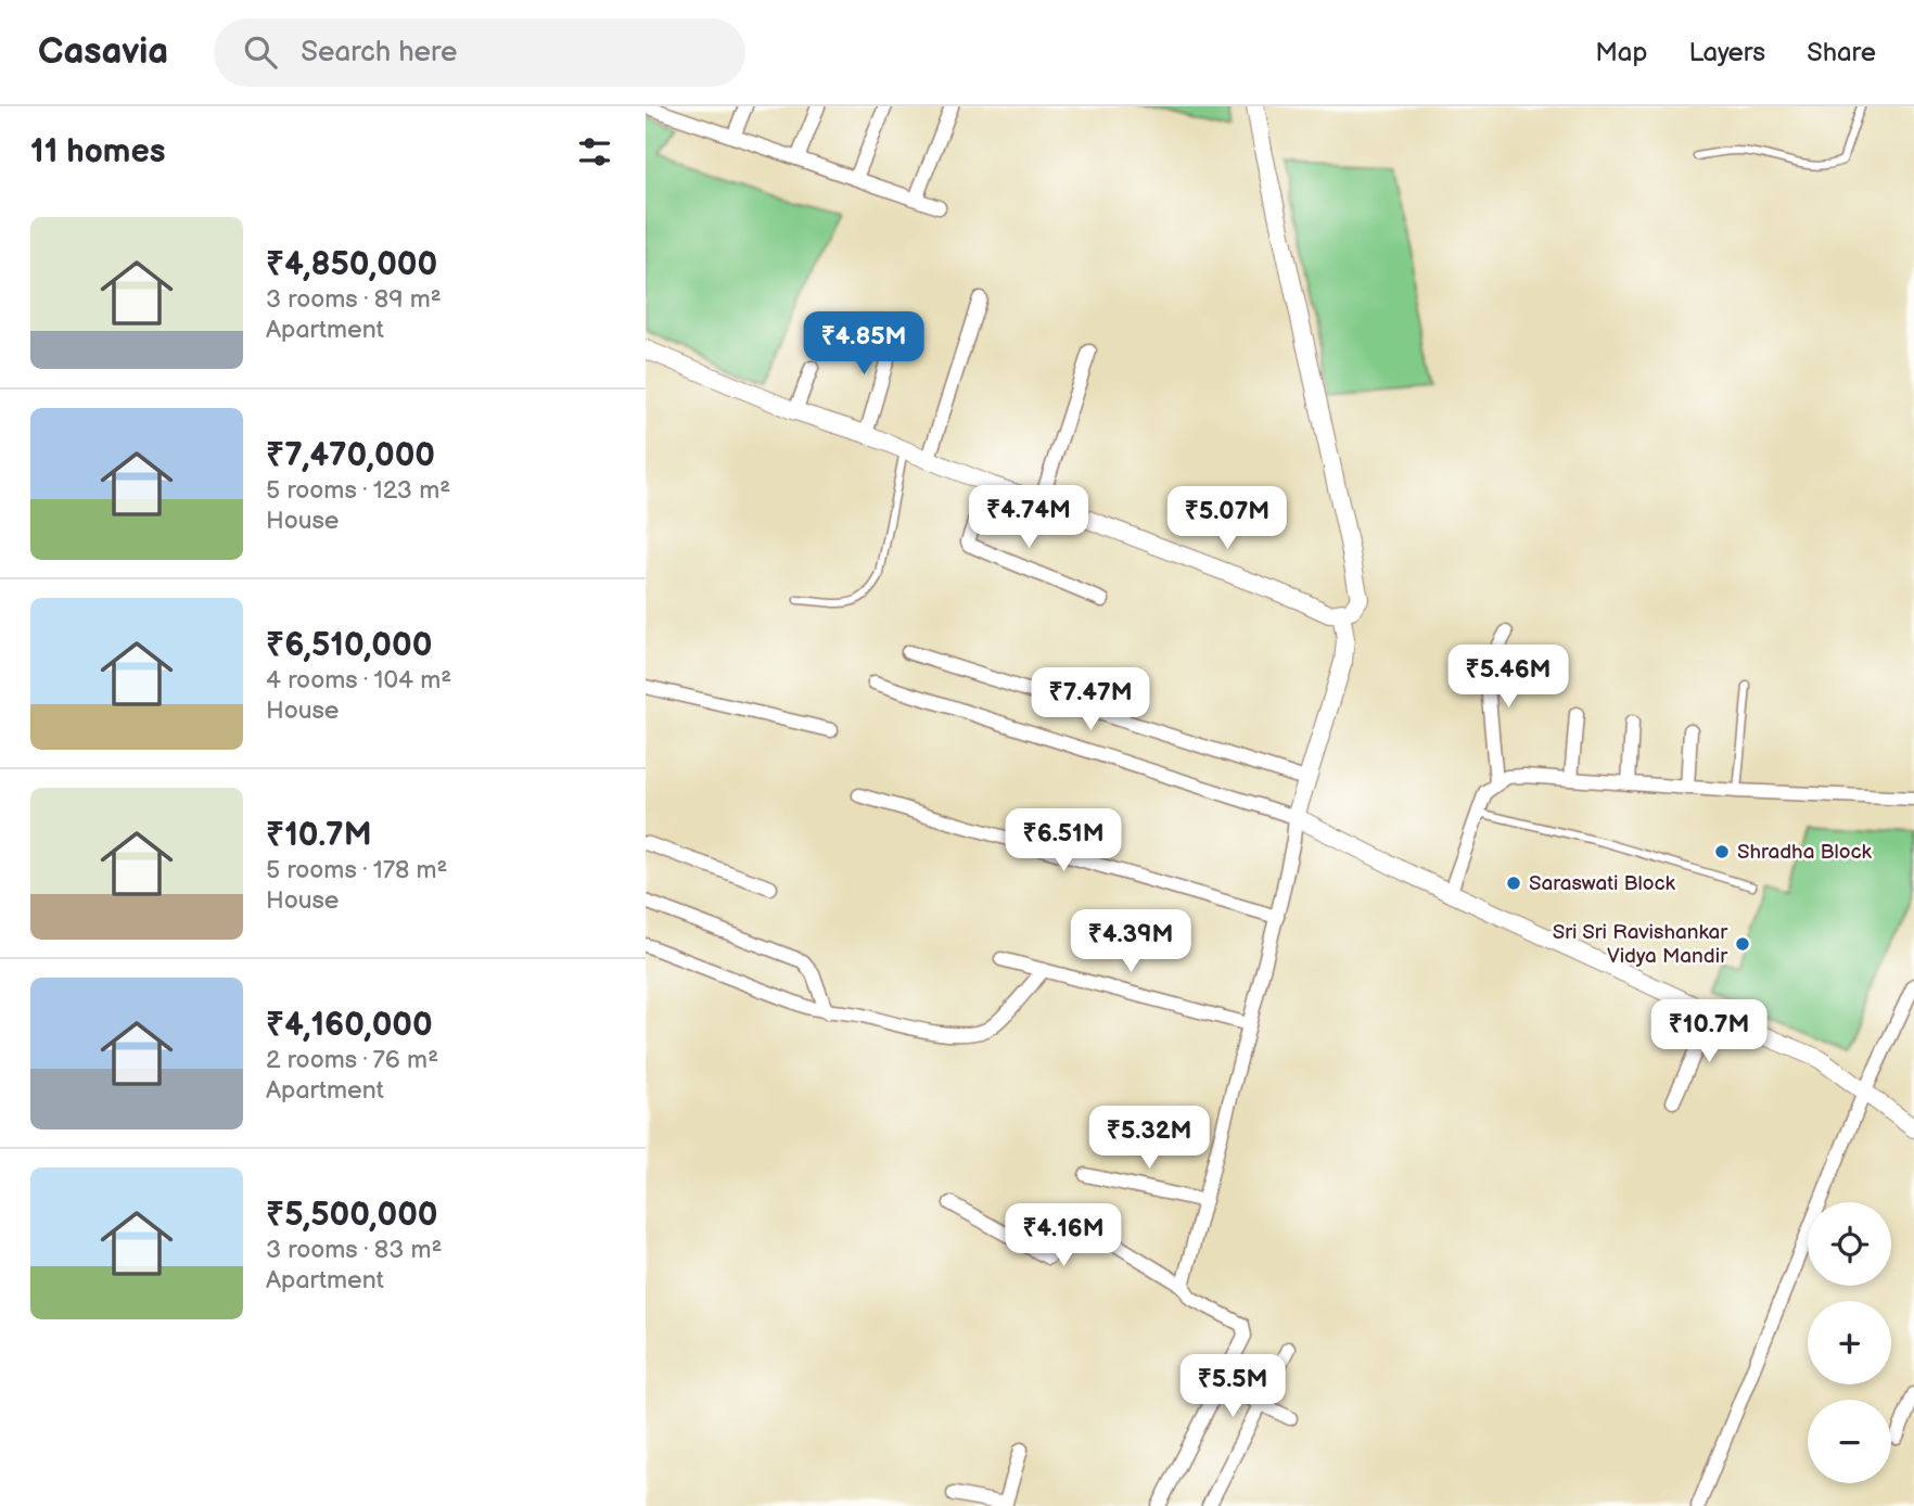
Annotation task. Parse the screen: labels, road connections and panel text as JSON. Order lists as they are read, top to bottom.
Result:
{
  "places": ["Shradha Block", "Saraswati Block", "Sri Sri Ravishankar Vidya Mandir"],
  "page": {
    "header": "Casavia",
    "search": "Search here",
    "nav": ["Map", "Layers", "Share"],
    "heading": "11 homes",
    "list": [
      {
        "name": "₹4,850,000",
        "note": "3 rooms · 89 m² · Apartment"
      },
      {
        "name": "₹7,470,000",
        "note": "5 rooms · 123 m² · House"
      },
      {
        "name": "₹6,510,000",
        "note": "4 rooms · 104 m² · House"
      },
      {
        "name": "₹10.7M",
        "note": "5 rooms · 178 m² · House"
      },
      {
        "name": "₹4,160,000",
        "note": "2 rooms · 76 m² · Apartment"
      },
      {
        "name": "₹5,500,000",
        "note": "3 rooms · 83 m² · Apartment"
      }
    ],
    "price": [
      "₹4.85M",
      "₹4.74M",
      "₹5.07M",
      "₹5.46M",
      "₹7.47M",
      "₹6.51M",
      "₹4.39M",
      "₹10.7M",
      "₹5.32M",
      "₹4.16M",
      "₹5.5M"
    ],
    "map_buttons": ["+", "−"]
  }
}
